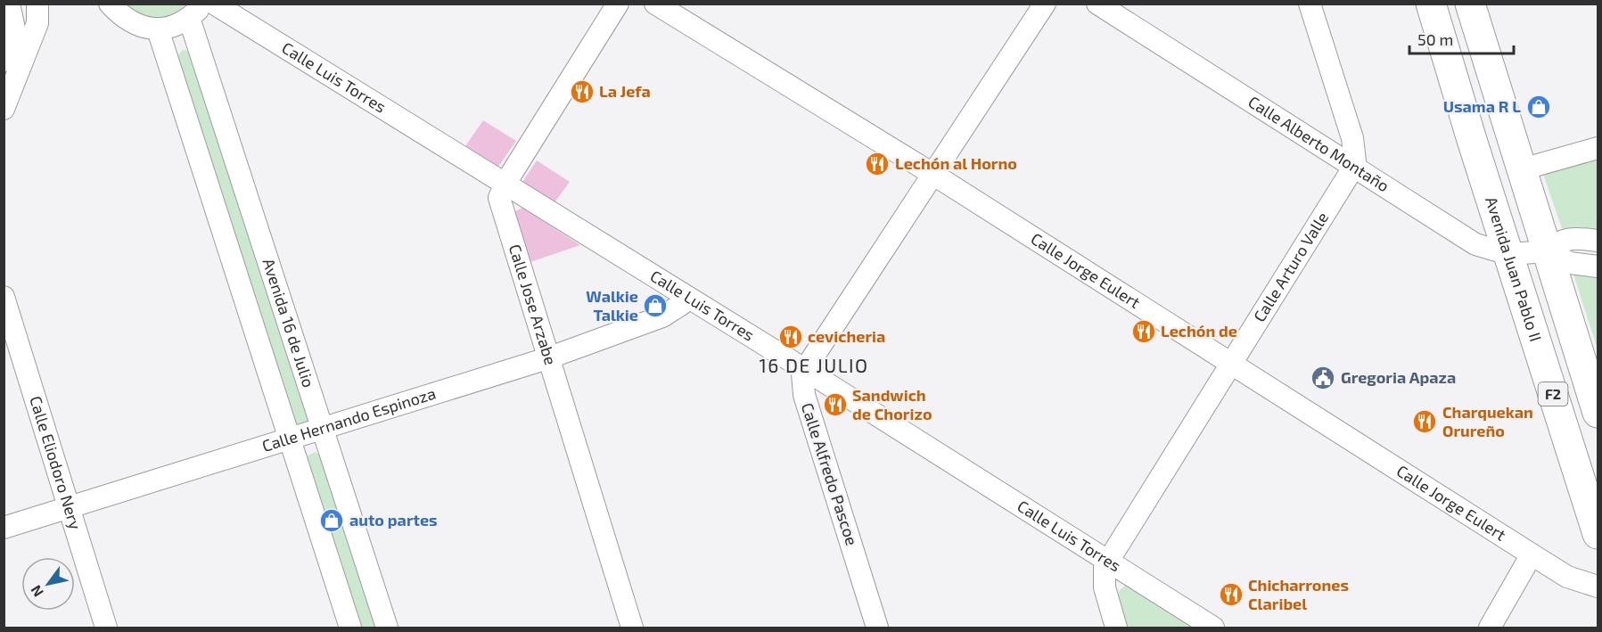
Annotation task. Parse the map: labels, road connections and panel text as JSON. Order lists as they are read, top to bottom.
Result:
{
  "streets": {
    "highway": ["Avenida Juan Pablo II", "F2"],
    "street": [
      "Calle Luis Torres",
      "Calle Alberto Montaño",
      "Calle Arturo Valle",
      "Calle Jorge Eulert",
      "Calle Jose Arzabe",
      "Avenida 16 de Julio",
      "Calle Hernando Espinoza",
      "Calle Eliodoro Nery",
      "Calle Alfredo Pascoe"
    ]
  },
  "crossings": [
    ["Calle Luis Torres", "Calle Arturo Valle"],
    ["Calle Luis Torres", "Calle Jose Arzabe"],
    ["Calle Luis Torres", "Calle Hernando Espinoza"],
    ["Calle Luis Torres", "Calle Alfredo Pascoe"],
    ["Calle Alberto Montaño", "Calle Arturo Valle"],
    ["Calle Alberto Montaño", "Avenida Juan Pablo II"],
    ["Calle Alberto Montaño", "F2"],
    ["Calle Arturo Valle", "Calle Jorge Eulert"],
    ["Calle Jose Arzabe", "Calle Hernando Espinoza"],
    ["Avenida 16 de Julio", "Calle Hernando Espinoza"],
    ["Calle Hernando Espinoza", "Calle Eliodoro Nery"]
  ],
  "districts": ["16 DE JULIO"],
  "places": {
    "restaurant": [
      "La Jefa",
      "Lechón al Horno",
      "Lechón de",
      "cevicheria",
      "Sandwich de Chorizo",
      "Charquekan Orureño",
      "Chicharrones Claribel"
    ],
    "shop": ["Usama R L", "Walkie Talkie", "auto partes"],
    "public building": ["Gregoria Apaza"]
  },
  "scale_bar": "50 m",
  "north": "bottom left"
}
